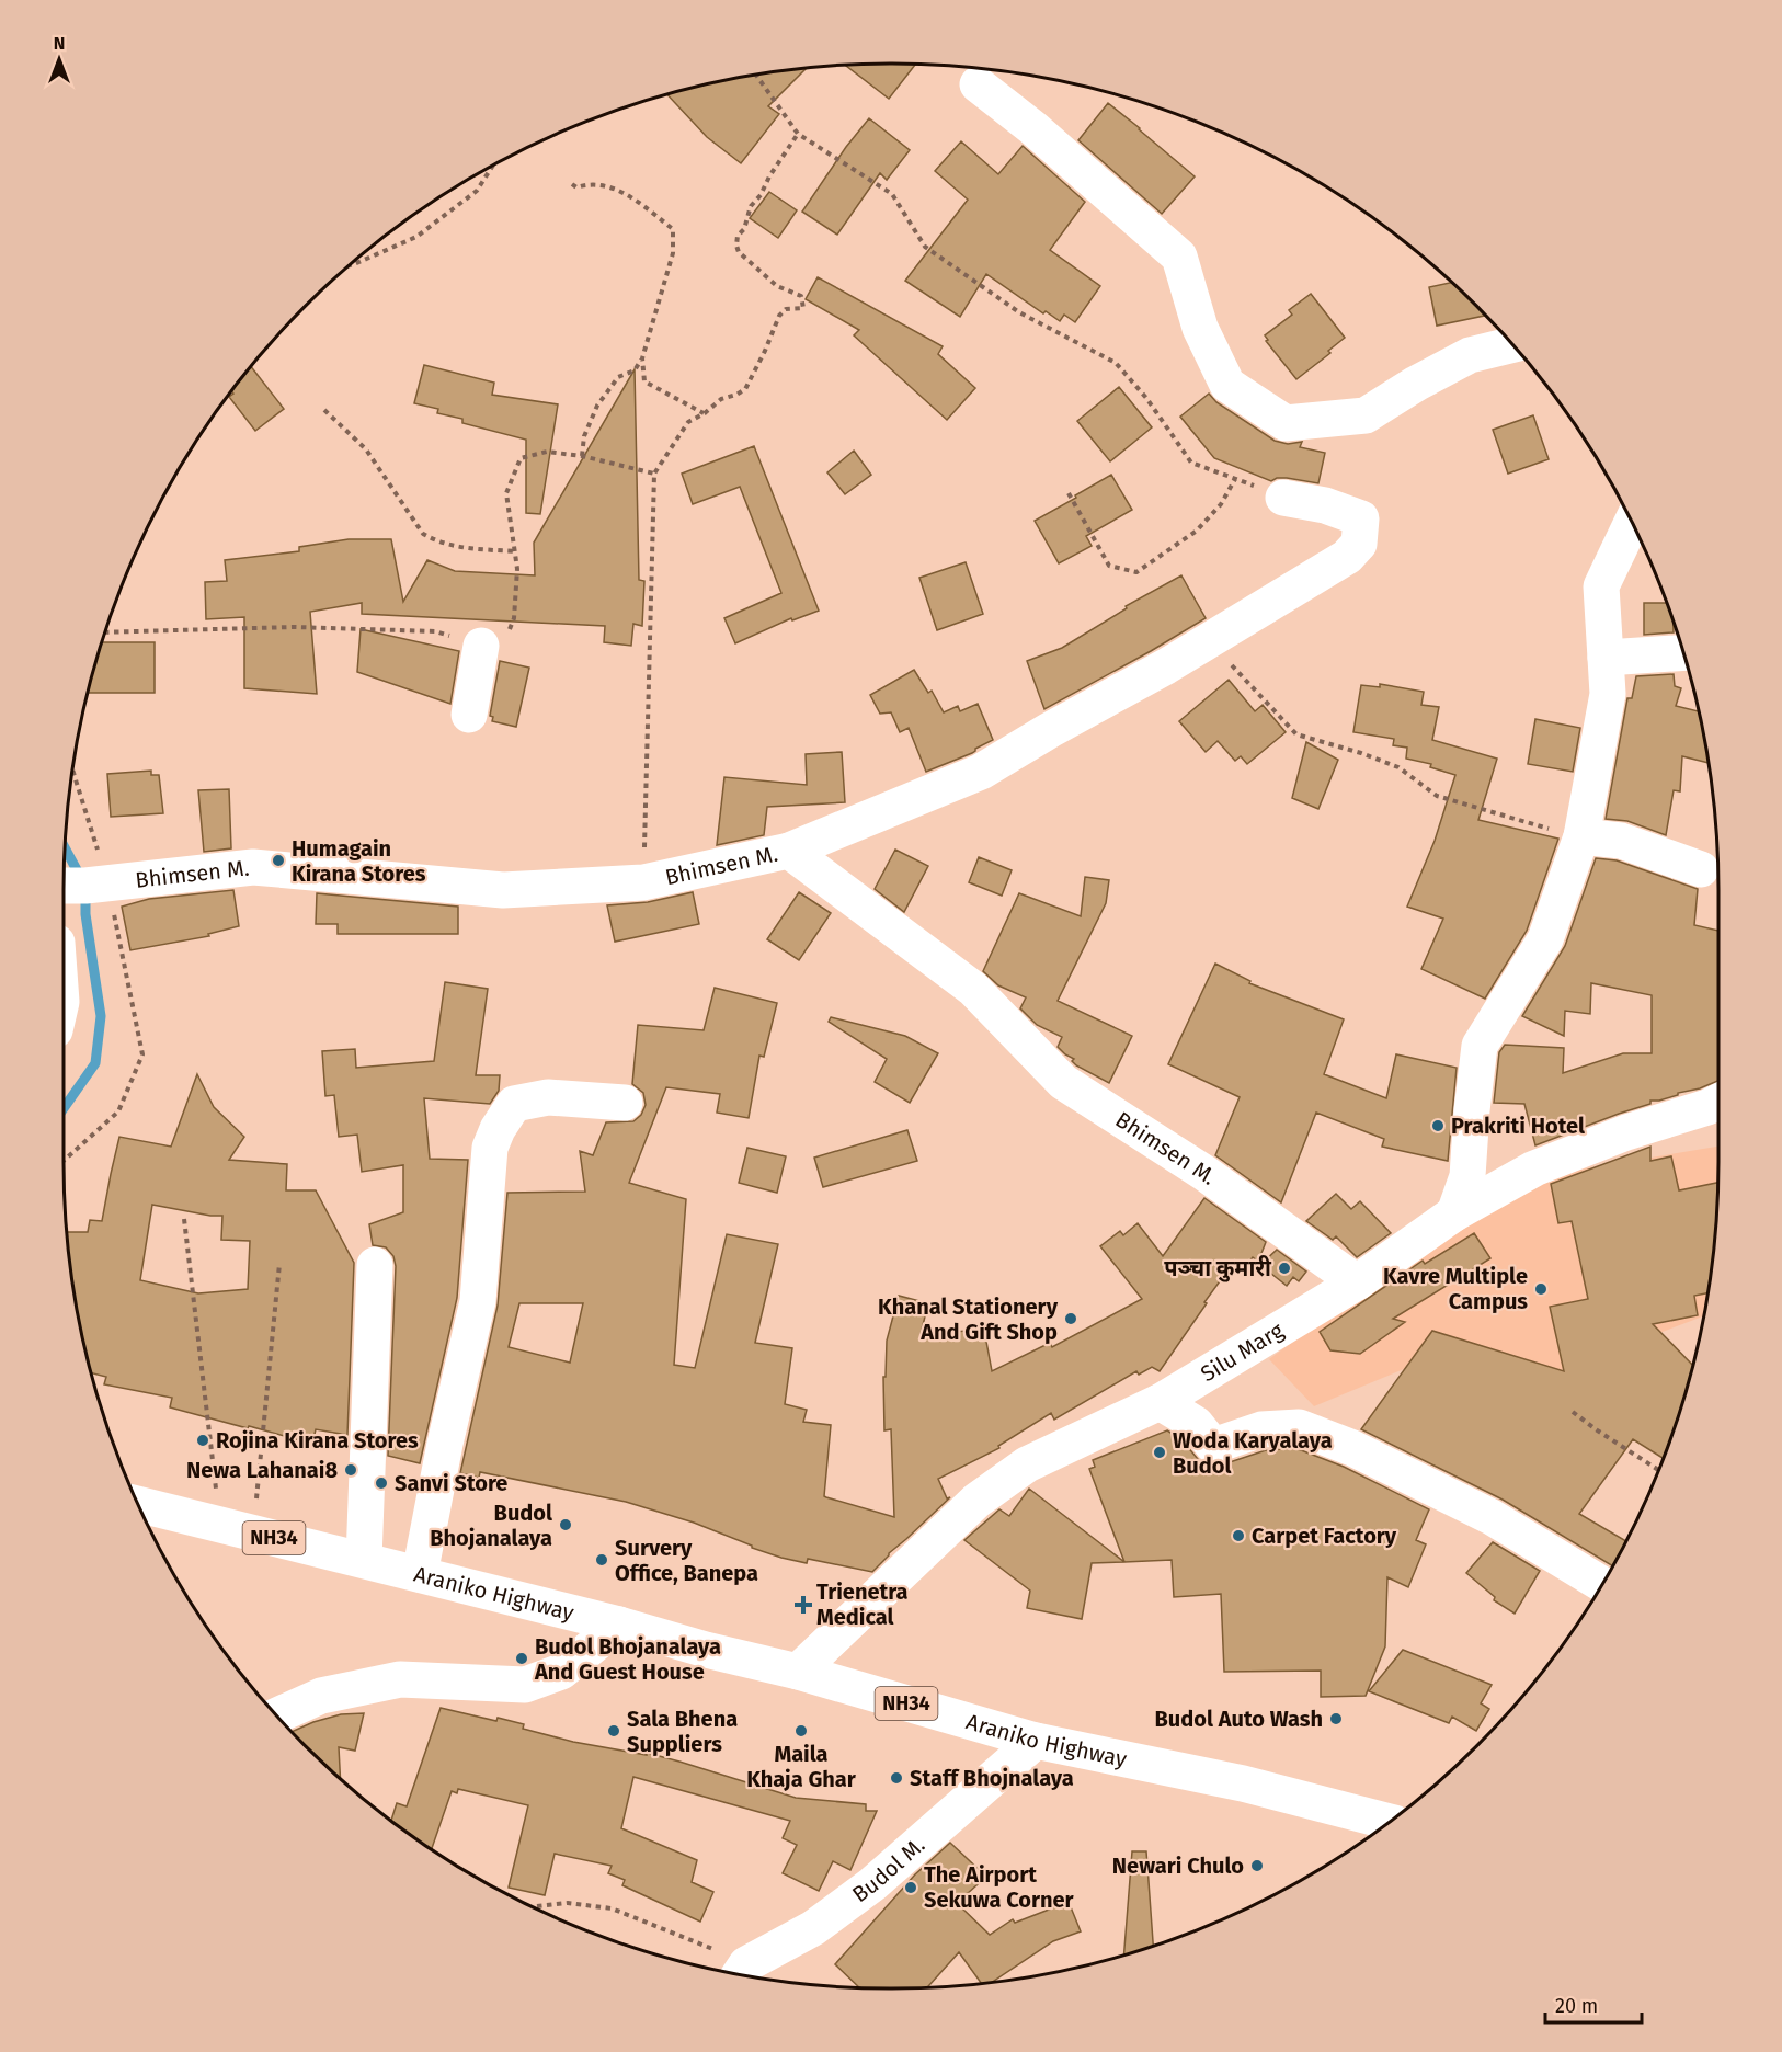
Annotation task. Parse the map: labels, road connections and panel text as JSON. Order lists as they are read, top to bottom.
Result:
{
  "streets": {
    "main road": [
      "Bhimsen M.",
      "Silu Marg",
      "NH34",
      "Araniko Highway",
      "Budol M."
    ]
  },
  "crossings": [
    ["Bhimsen M.", "Silu Marg"],
    ["Silu Marg", "Araniko Highway"],
    ["Araniko Highway", "Budol M."]
  ],
  "places": {
    "other": [
      "Humagain Kirana Stores",
      "Prakriti Hotel",
      "पञ्चा कुमारी",
      "Kavre Multiple Campus",
      "Khanal Stationery And Gift Shop",
      "Rojina Kirana Stores",
      "Woda Karyalaya Budol",
      "Newa Lahanai8",
      "Sanvi Store",
      "Budol Bhojanalaya",
      "Carpet Factory",
      "Survery Office, Banepa",
      "Budol Bhojanalaya And Guest House",
      "Budol Auto Wash",
      "Sala Bhena Suppliers",
      "Maila Khaja Ghar",
      "Staff Bhojnalaya",
      "Newari Chulo",
      "The Airport Sekuwa Corner"
    ],
    "health": ["Trienetra Medical"]
  },
  "scale_bar": "20 m",
  "north": "top"
}
